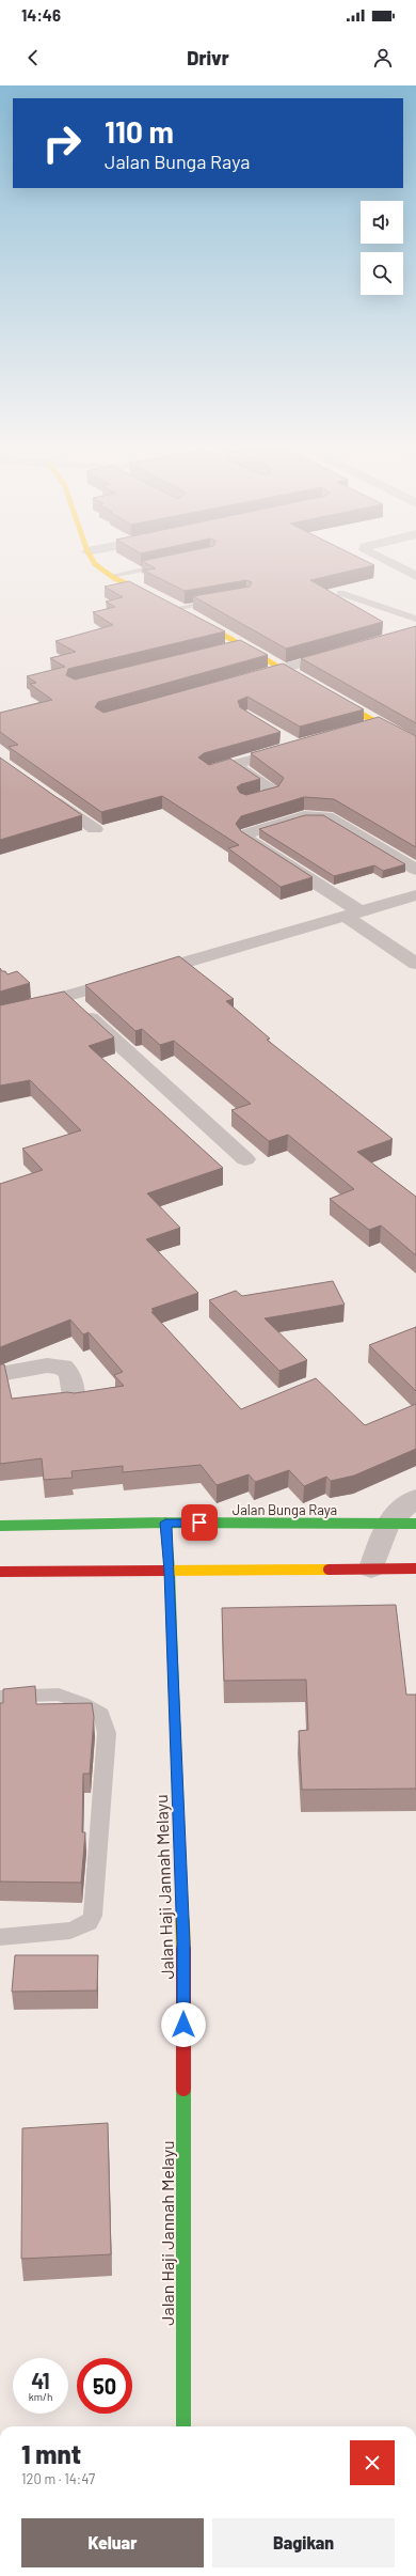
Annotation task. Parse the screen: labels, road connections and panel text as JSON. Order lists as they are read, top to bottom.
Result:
{
  "streets": {
    "main road": ["Jalan Bunga Raya", "Jalan Haji Jannah Melayu"]
  },
  "crossings": [
    ["Jalan Bunga Raya", "Jalan Haji Jannah Melayu"]
  ],
  "page": {
    "status": "14:46",
    "header": "Drivr",
    "turn": ["110 m", "Jalan Bunga Raya"],
    "speed": "41 km/h",
    "limit": "50",
    "heading": ["1 mnt", "120 m · 14:47"],
    "buttons": ["Keluar", "Bagikan"]
  }
}
